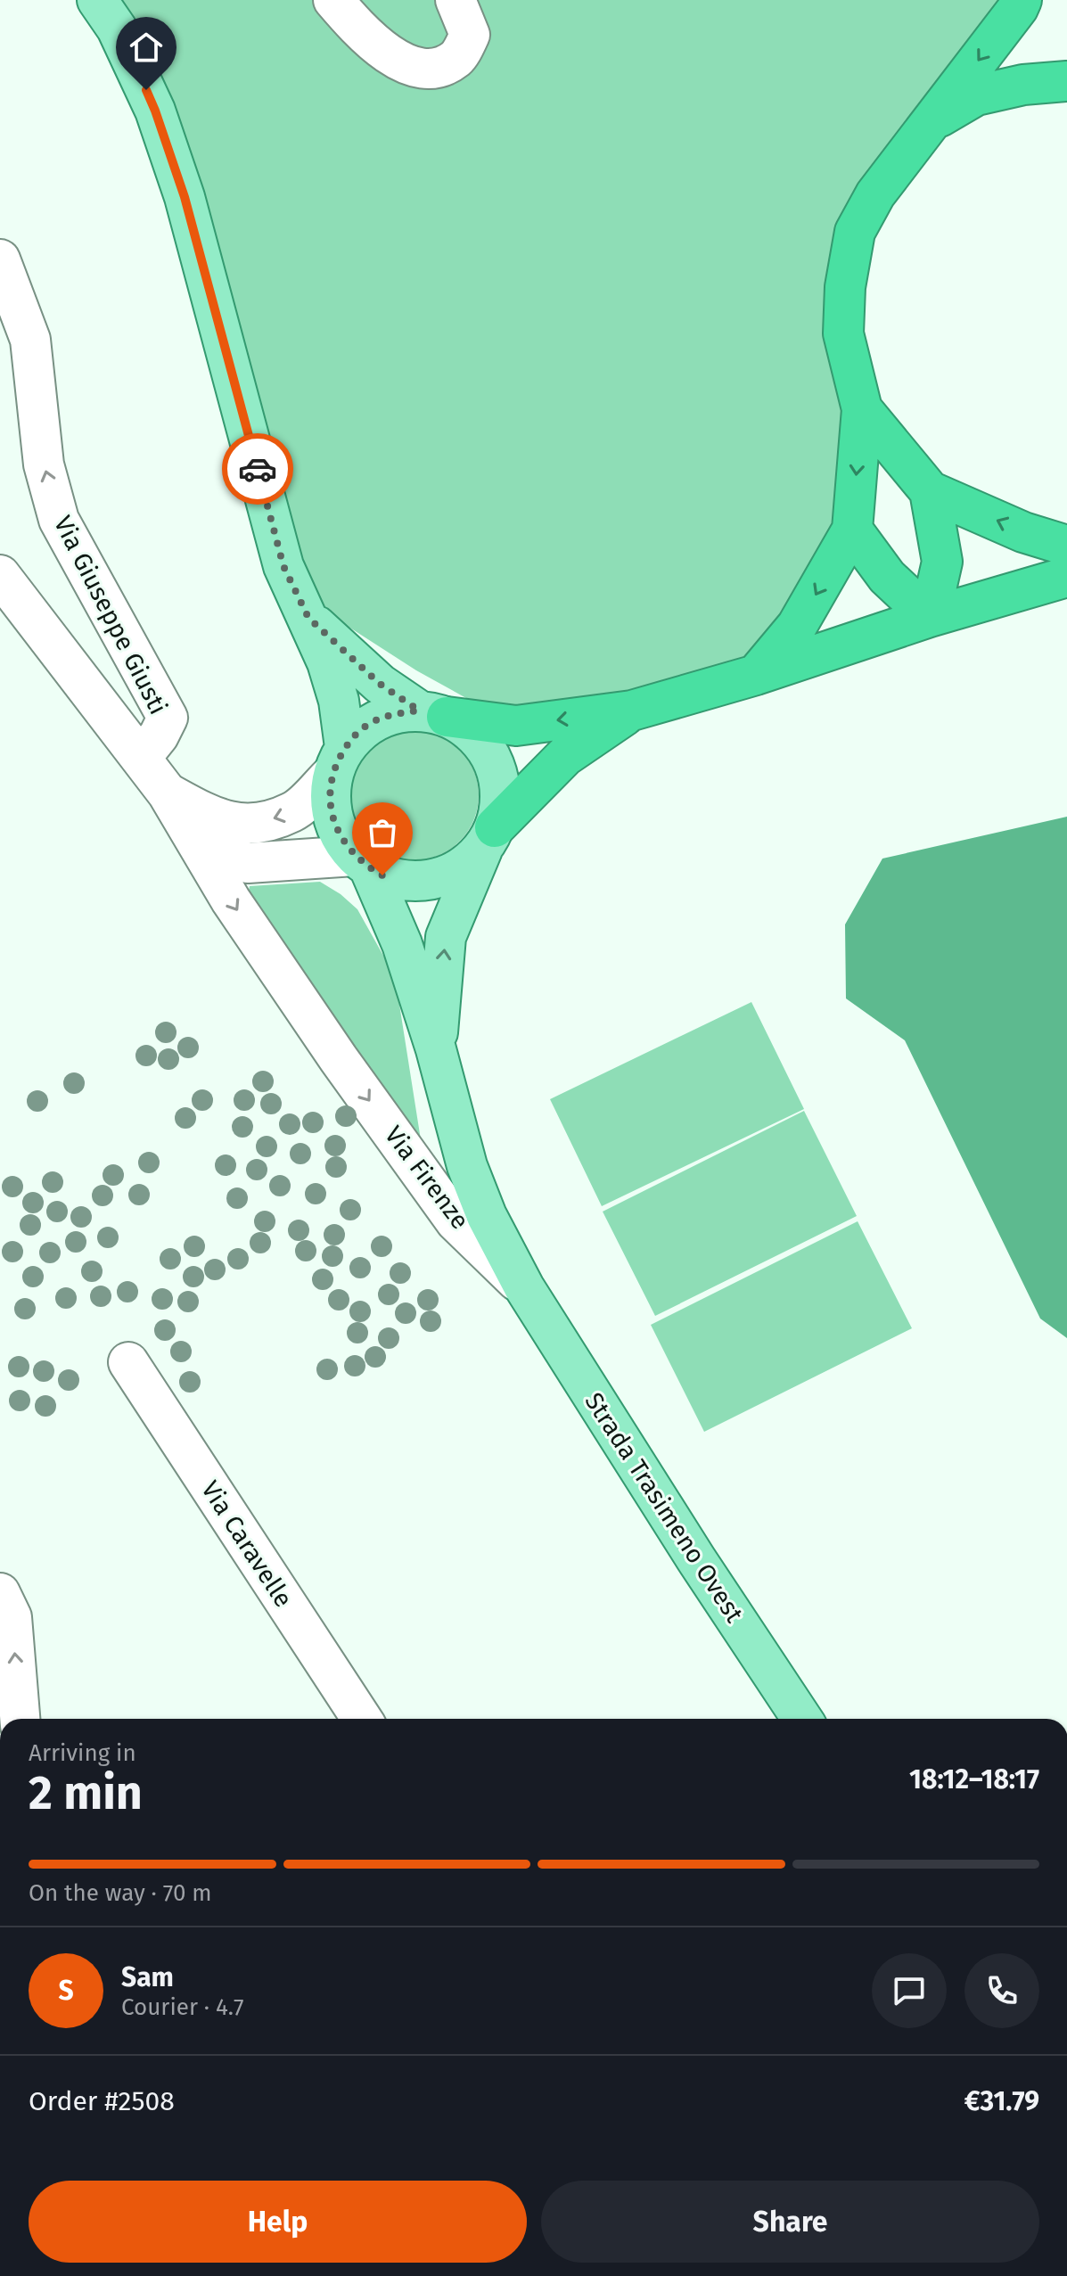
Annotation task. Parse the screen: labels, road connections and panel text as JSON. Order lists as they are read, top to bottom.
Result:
{
  "streets": {
    "main road": ["Via Firenze", "Strada Trasimeno Ovest"],
    "street": ["Via Giuseppe Giusti", "Via Caravelle"]
  },
  "crossings": [
    ["Via Giuseppe Giusti", "Via Firenze"],
    ["Via Firenze", "Strada Trasimeno Ovest"]
  ],
  "one_way": ["Via Giuseppe Giusti"],
  "page": {
    "heading": ["2 min", "Arriving in", "18:12–18:17"],
    "panel": [
      "Sam",
      "Courier · 4.7",
      "Order #2508",
      "€31.79"
    ],
    "bar": "On the way · 70 m",
    "round": "S",
    "buttons": ["Help", "Share"]
  }
}
